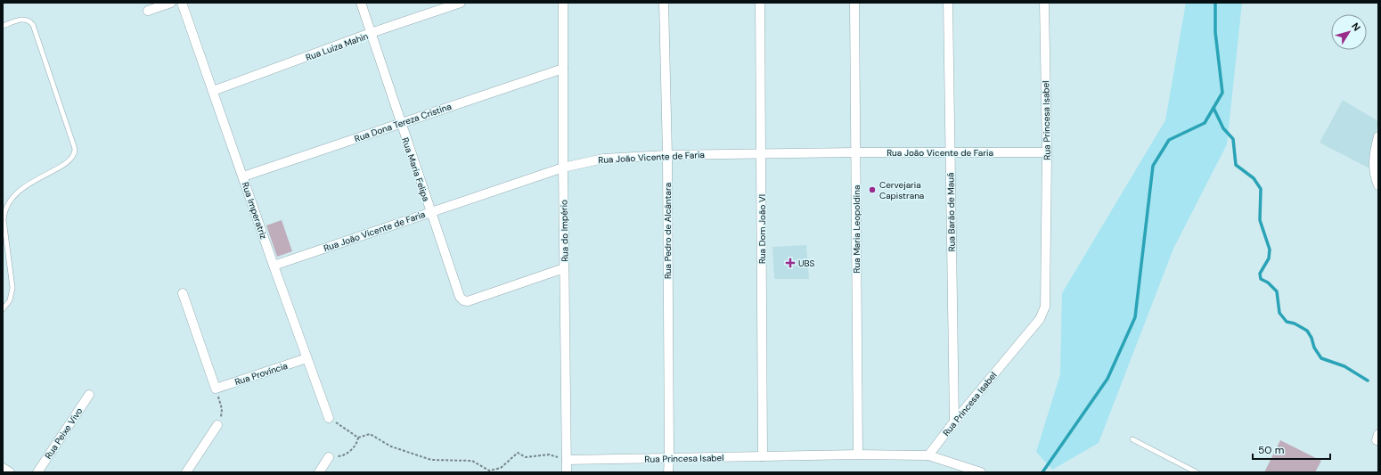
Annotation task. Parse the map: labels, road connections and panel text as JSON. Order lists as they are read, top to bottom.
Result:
{
  "streets": {
    "street": [
      "Rua Luiza Mahin",
      "Rua Princesa Isabel",
      "Rua Dona Tereza Cristina",
      "Rua João Vicente de Faria",
      "Rua Maria Felipa",
      "Rua Imperatriz",
      "Rua Barão de Mauá",
      "Rua Dom João VI",
      "Rua Maria Leopoldina",
      "Rua do Império",
      "Rua Pedro de Alcântara",
      "Rua Província",
      "Rua Peixe Vivo"
    ]
  },
  "crossings": [
    ["Rua Luiza Mahin", "Rua Maria Felipa"],
    ["Rua Luiza Mahin", "Rua Imperatriz"],
    ["Rua Princesa Isabel", "Rua João Vicente de Faria"],
    ["Rua Princesa Isabel", "Rua Barão de Mauá"],
    ["Rua Princesa Isabel", "Rua Dom João VI"],
    ["Rua Princesa Isabel", "Rua Maria Leopoldina"],
    ["Rua Princesa Isabel", "Rua do Império"],
    ["Rua Princesa Isabel", "Rua Pedro de Alcântara"],
    ["Rua Dona Tereza Cristina", "Rua Maria Felipa"],
    ["Rua Dona Tereza Cristina", "Rua Imperatriz"],
    ["Rua Dona Tereza Cristina", "Rua do Império"],
    ["Rua João Vicente de Faria", "Rua Maria Felipa"],
    ["Rua João Vicente de Faria", "Rua Imperatriz"],
    ["Rua João Vicente de Faria", "Rua Barão de Mauá"],
    ["Rua João Vicente de Faria", "Rua Dom João VI"],
    ["Rua João Vicente de Faria", "Rua Maria Leopoldina"],
    ["Rua João Vicente de Faria", "Rua do Império"],
    ["Rua João Vicente de Faria", "Rua Pedro de Alcântara"],
    ["Rua Maria Felipa", "Rua do Império"],
    ["Rua Imperatriz", "Rua Província"]
  ],
  "places": {
    "other": ["Cervejaria Capistrana"],
    "health": ["UBS"]
  },
  "scale_bar": "50 m",
  "north": "top right"
}
